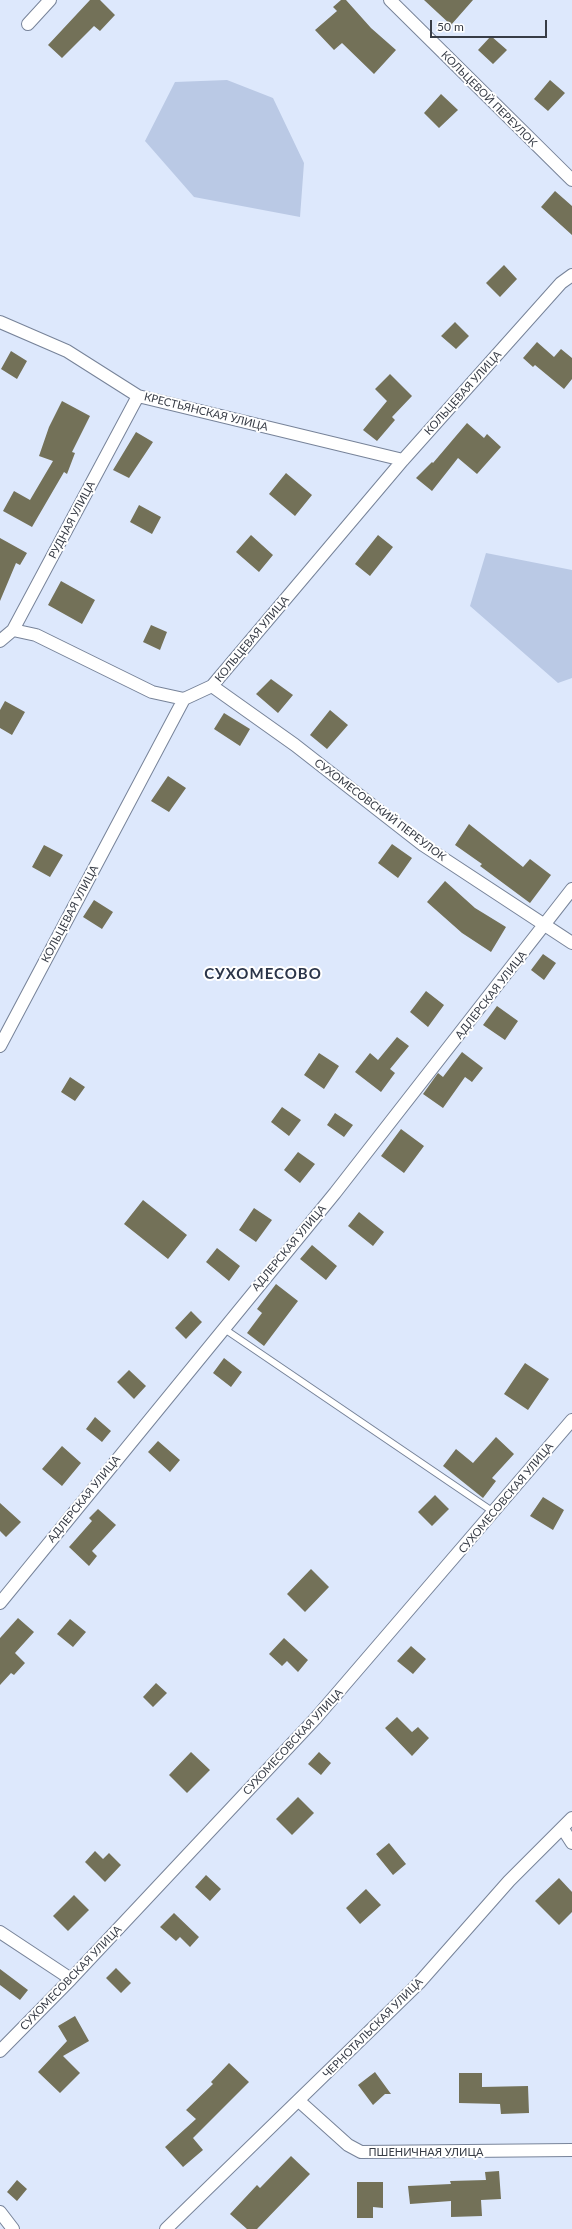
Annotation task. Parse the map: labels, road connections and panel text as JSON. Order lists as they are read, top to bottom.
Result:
{
  "streets": {
    "street": [
      "КОЛЬЦЕВОЙ ПЕРЕУЛОК",
      "КОЛЬЦЕВАЯ УЛИЦА",
      "КРЕСТЬЯНСКАЯ УЛИЦА",
      "РУДНАЯ УЛИЦА",
      "СУХОМЕСОВСКИЙ ПЕРЕУЛОК",
      "АДЛЕРСКАЯ УЛИЦА",
      "СУХОМЕСОВСКАЯ УЛИЦА",
      "ЧЕРНОТАЛЬСКАЯ УЛИЦА",
      "ПШЕНИЧНАЯ УЛИЦА"
    ]
  },
  "crossings": [
    ["КОЛЬЦЕВАЯ УЛИЦА", "КРЕСТЬЯНСКАЯ УЛИЦА"],
    ["КОЛЬЦЕВАЯ УЛИЦА", "СУХОМЕСОВСКИЙ ПЕРЕУЛОК"],
    ["КРЕСТЬЯНСКАЯ УЛИЦА", "РУДНАЯ УЛИЦА"],
    ["СУХОМЕСОВСКИЙ ПЕРЕУЛОК", "АДЛЕРСКАЯ УЛИЦА"],
    ["ЧЕРНОТАЛЬСКАЯ УЛИЦА", "ПШЕНИЧНАЯ УЛИЦА"]
  ],
  "districts": ["СУХОМЕСОВО"],
  "scale_bar": "50 m"
}
